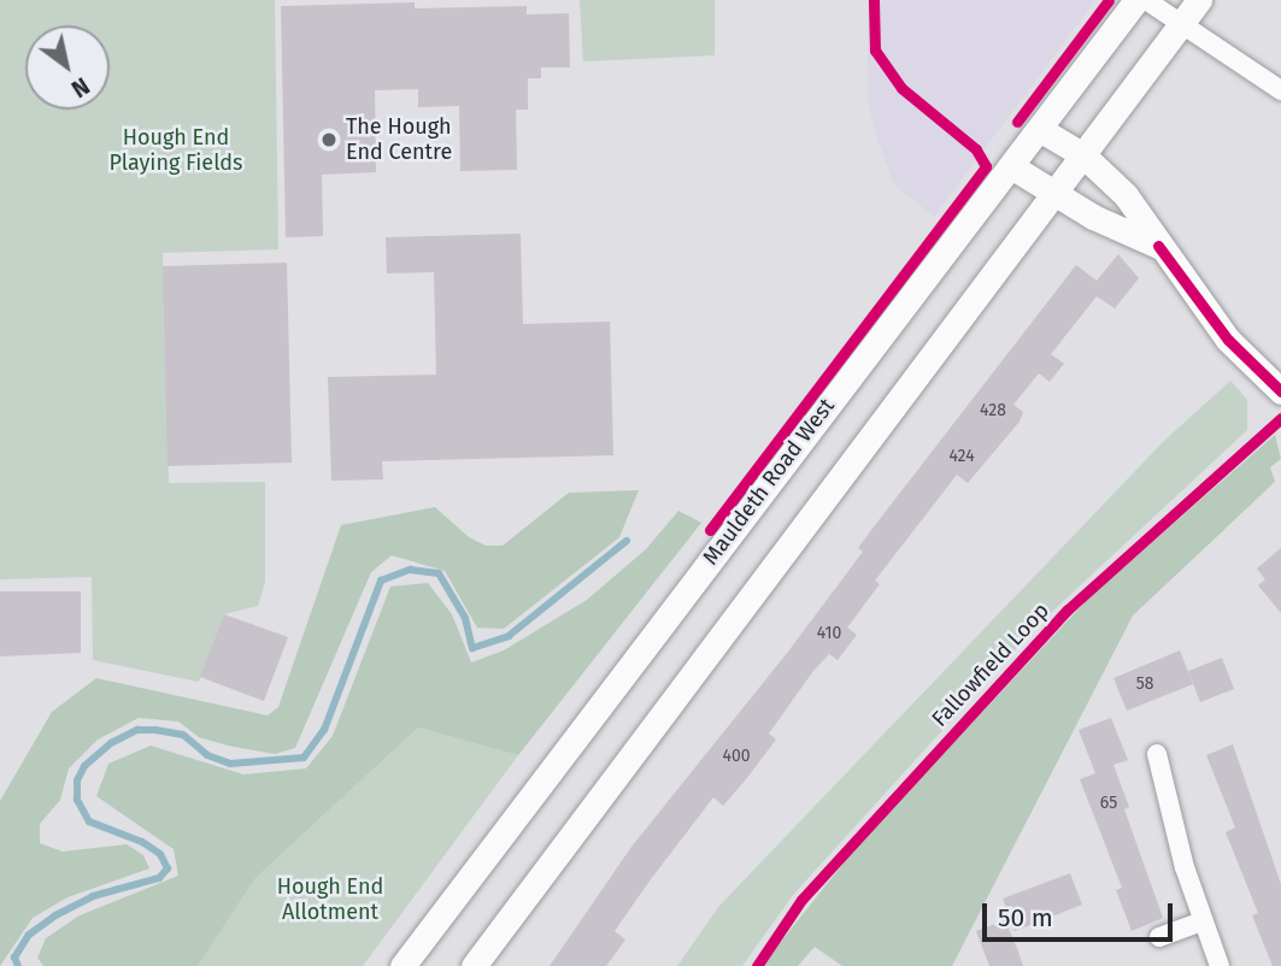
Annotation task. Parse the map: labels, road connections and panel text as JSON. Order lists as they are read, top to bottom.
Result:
{
  "streets": {
    "street": ["Mauldeth Road West"],
    "cycle path": ["Fallowfield Loop"]
  },
  "parks": ["Hough End Playing Fields", "Hough End Allotment"],
  "places": ["The Hough End Centre"],
  "house_numbers": [
    "428",
    "424",
    "410",
    "58",
    "400",
    "65"
  ],
  "scale_bar": "50 m",
  "north": "bottom right"
}
